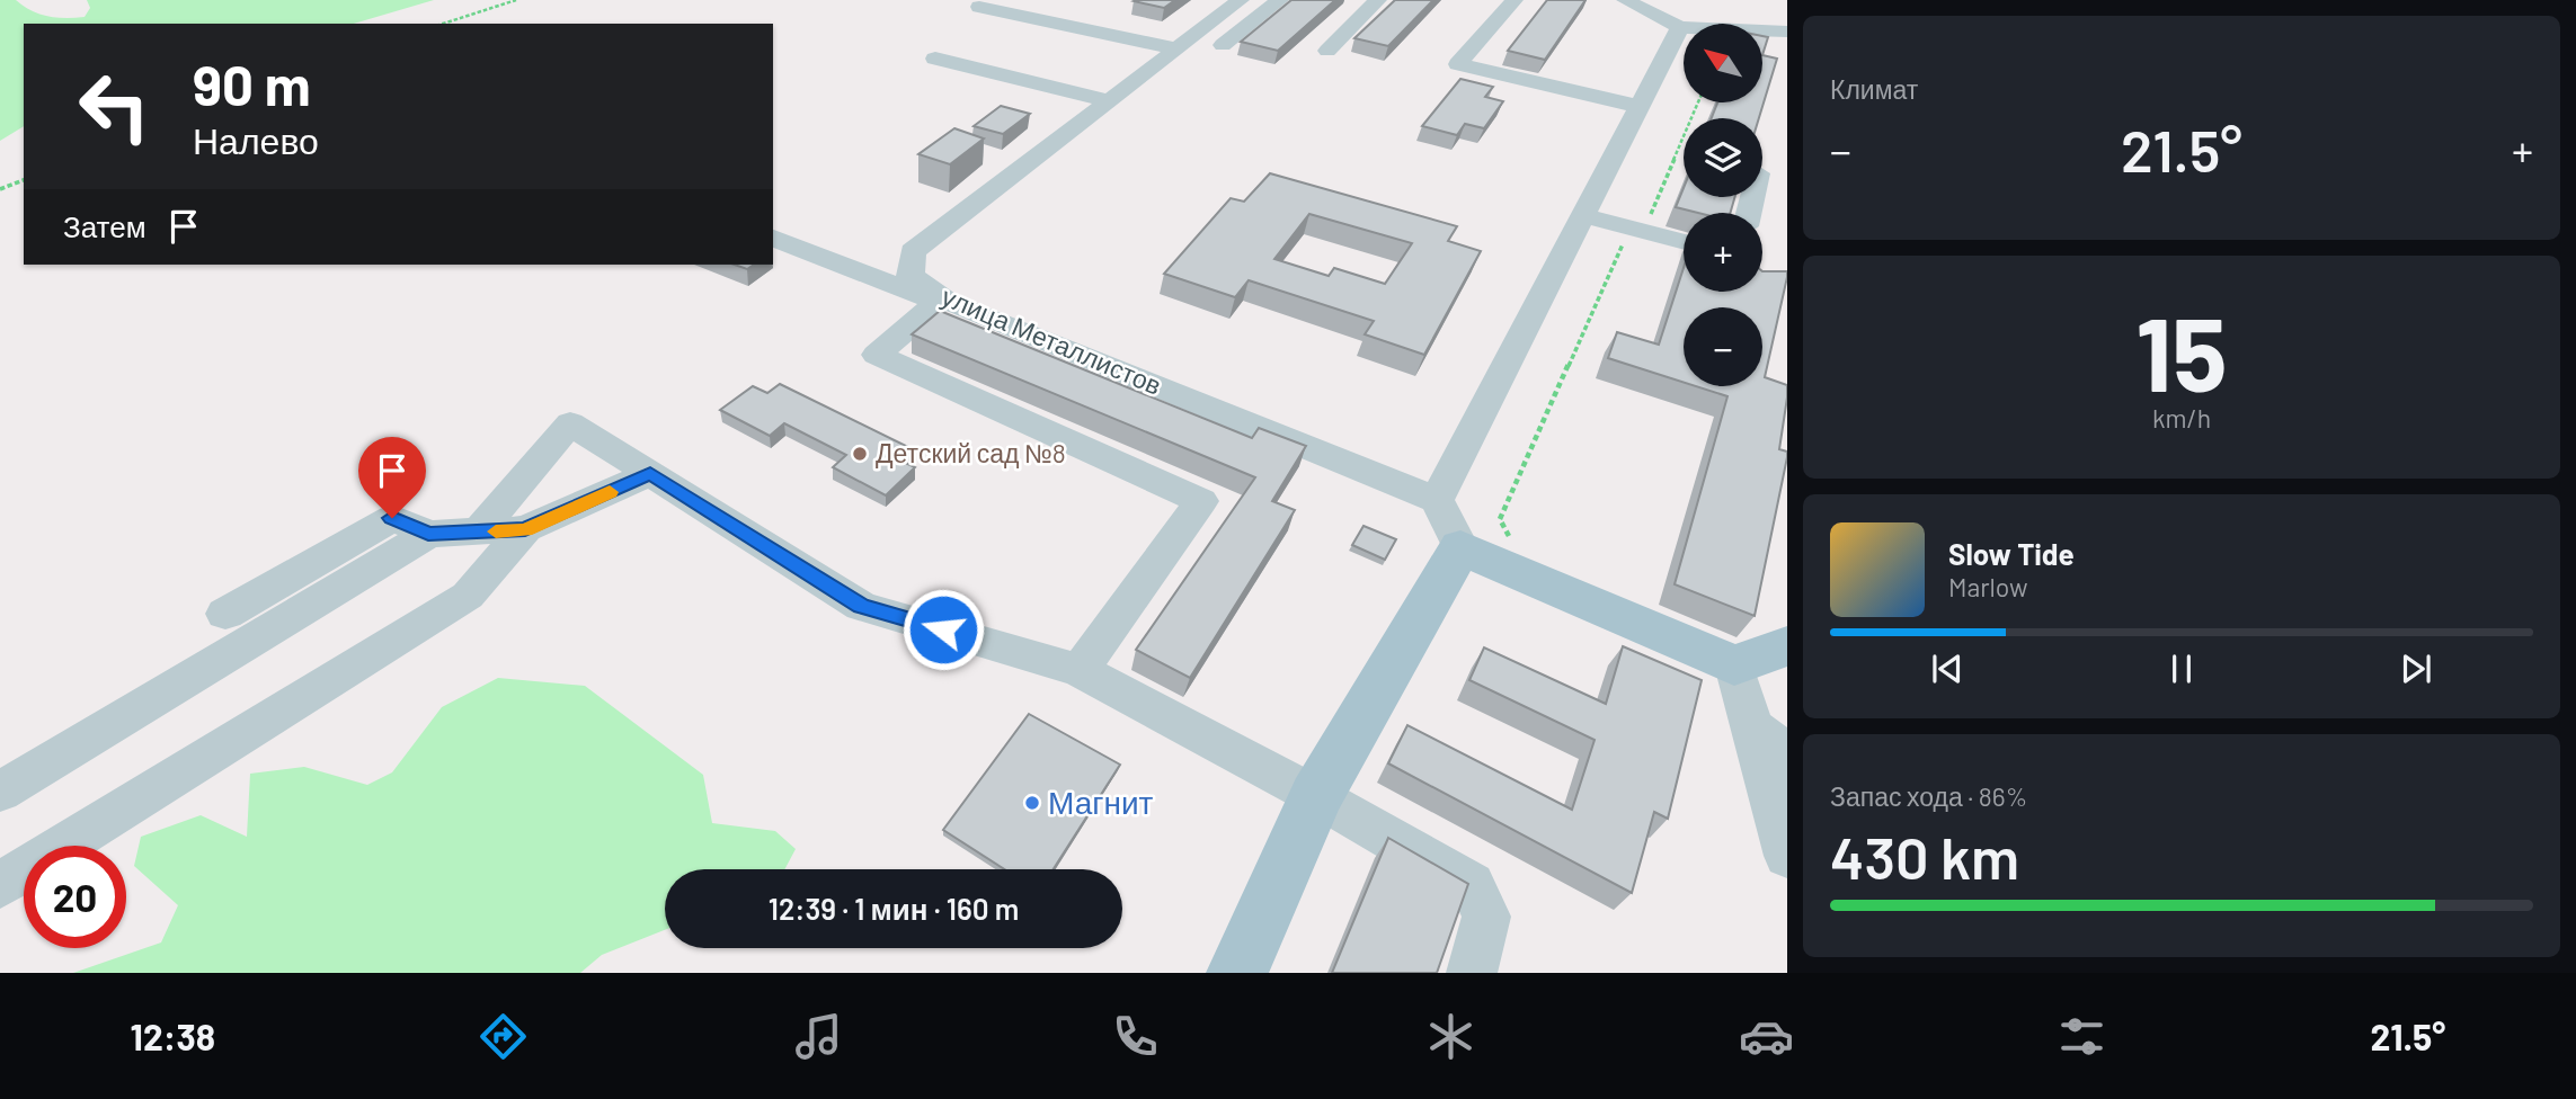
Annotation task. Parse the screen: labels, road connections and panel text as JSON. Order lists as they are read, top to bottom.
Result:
{
  "streets": {
    "street": ["улица Металлистов"]
  },
  "places": ["Детский сад №8", "Магнит"],
  "north": "top left",
  "page": {
    "tile": [
      "Климат",
      ["15", "km/h"],
      ["Запас хода · 86%", "430 km"]
    ],
    "map_buttons": ["+", "−"],
    "turn": ["90 m", "Налево"],
    "heat": ["−", "21.5°", "+"],
    "then": "Затем",
    "song": ["Slow Tide", "Marlow"],
    "limit": "20",
    "trip": "12:39 · 1 мин · 160 m",
    "tabs": ["12:38", "21.5°"]
  }
}
